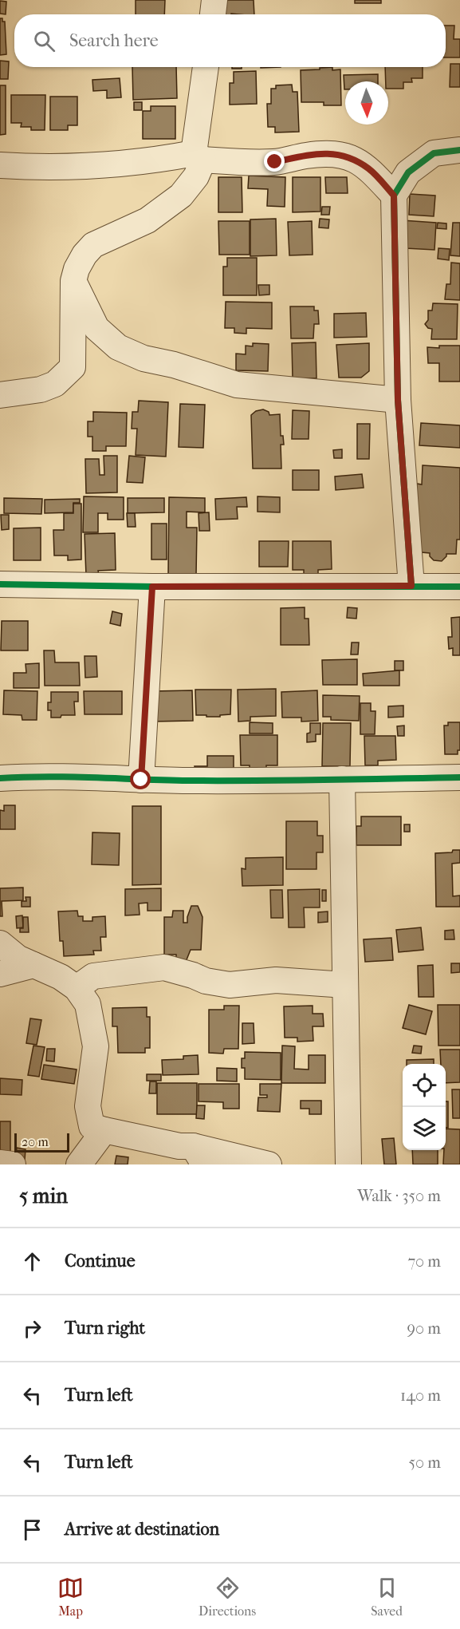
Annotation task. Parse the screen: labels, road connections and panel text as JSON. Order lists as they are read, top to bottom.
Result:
{
  "scale_bar": "20 m",
  "north": "bottom",
  "page": {
    "search": "Search here",
    "scale": "20 m",
    "heading": ["5 min", "Walk · 350 m"],
    "list": [
      ["Continue", "70 m"],
      ["Turn right", "90 m"],
      ["Turn left", "140 m"],
      ["Turn left", "50 m"],
      "Arrive at destination"
    ],
    "nav": ["Map", "Directions", "Saved"]
  }
}
